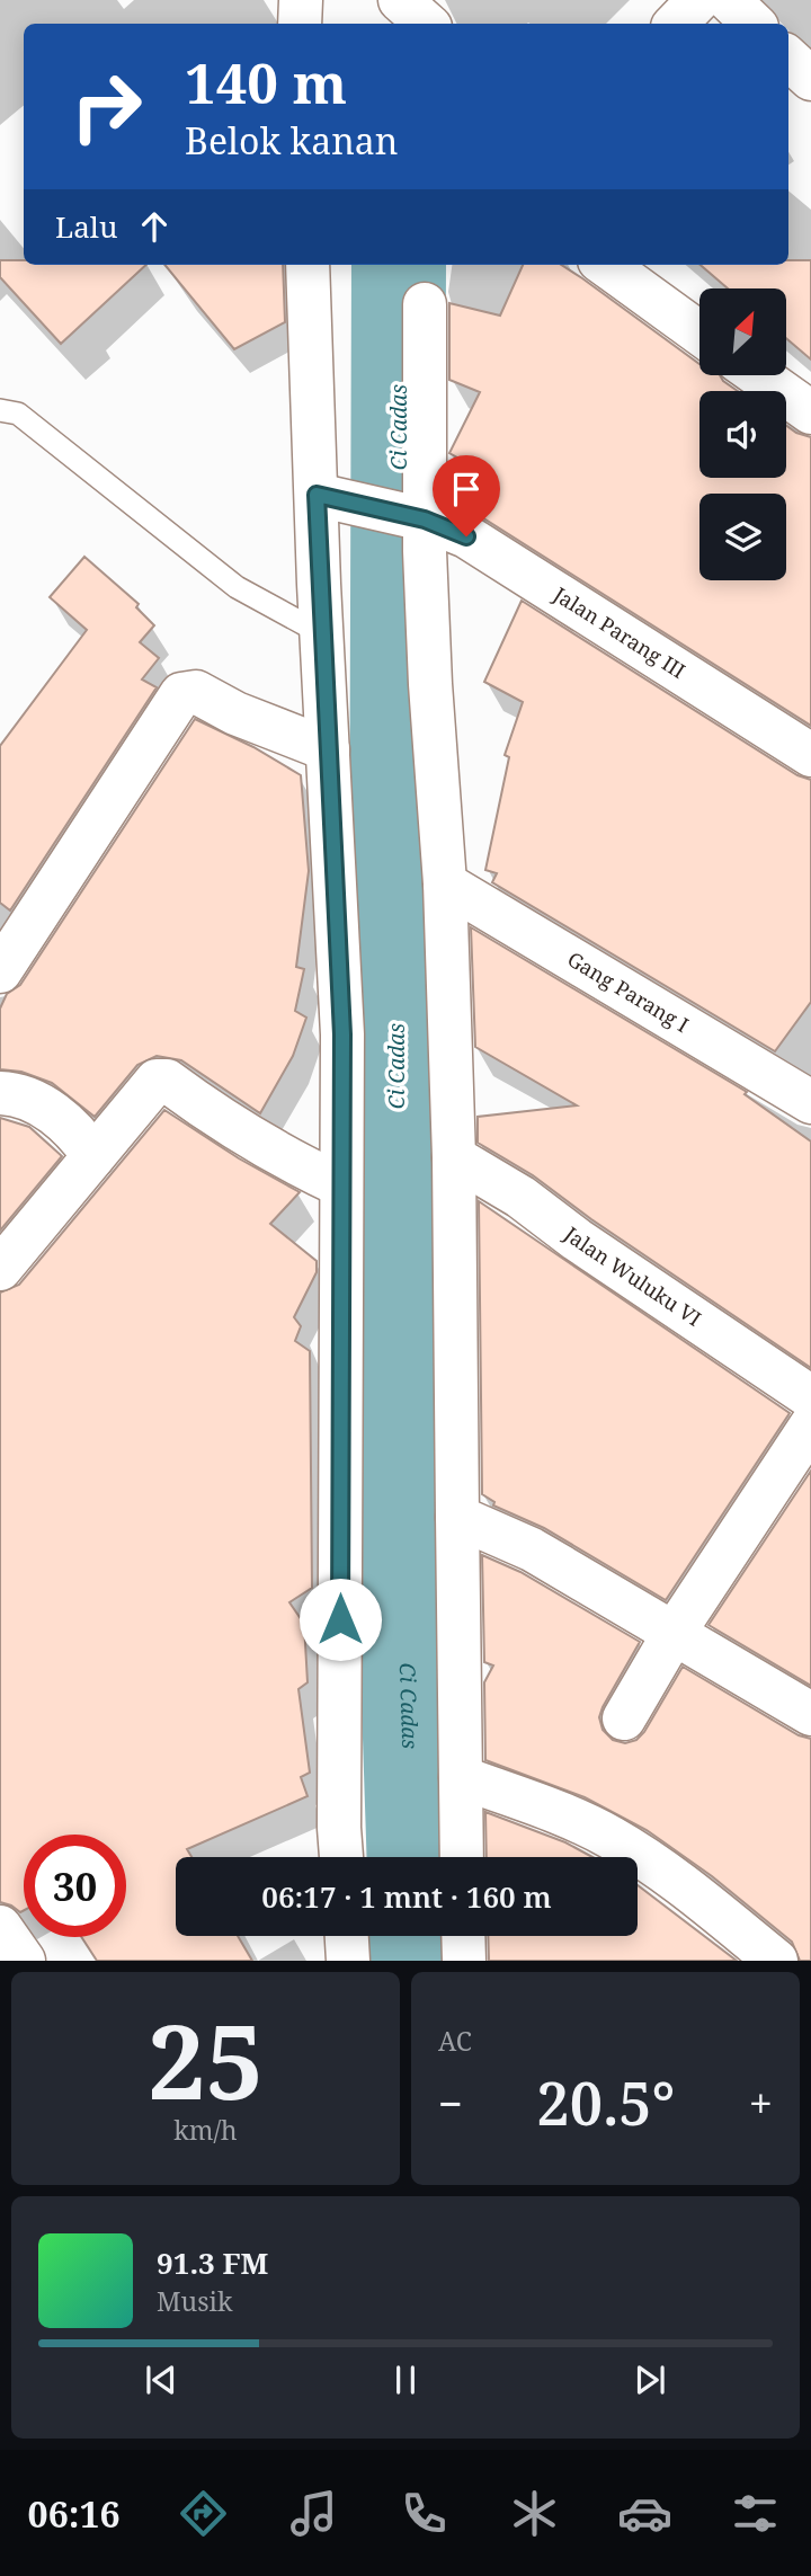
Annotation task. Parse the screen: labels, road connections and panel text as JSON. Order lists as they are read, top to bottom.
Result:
{
  "streets": {
    "street": ["Jalan Parang III", "Gang Parang I", "Jalan Wuluku VI"]
  },
  "water": ["Ci Cadas"],
  "north": "top right",
  "page": {
    "turn": ["140 m", "Belok kanan"],
    "then": "Lalu",
    "limit": "30",
    "trip": "06:17 · 1 mnt · 160 m",
    "tile": [
      ["25", "km/h"],
      "AC"
    ],
    "heat": ["−", "20.5°", "+"],
    "song": ["91.3 FM", "Musik"],
    "tabs": "06:16"
  }
}
